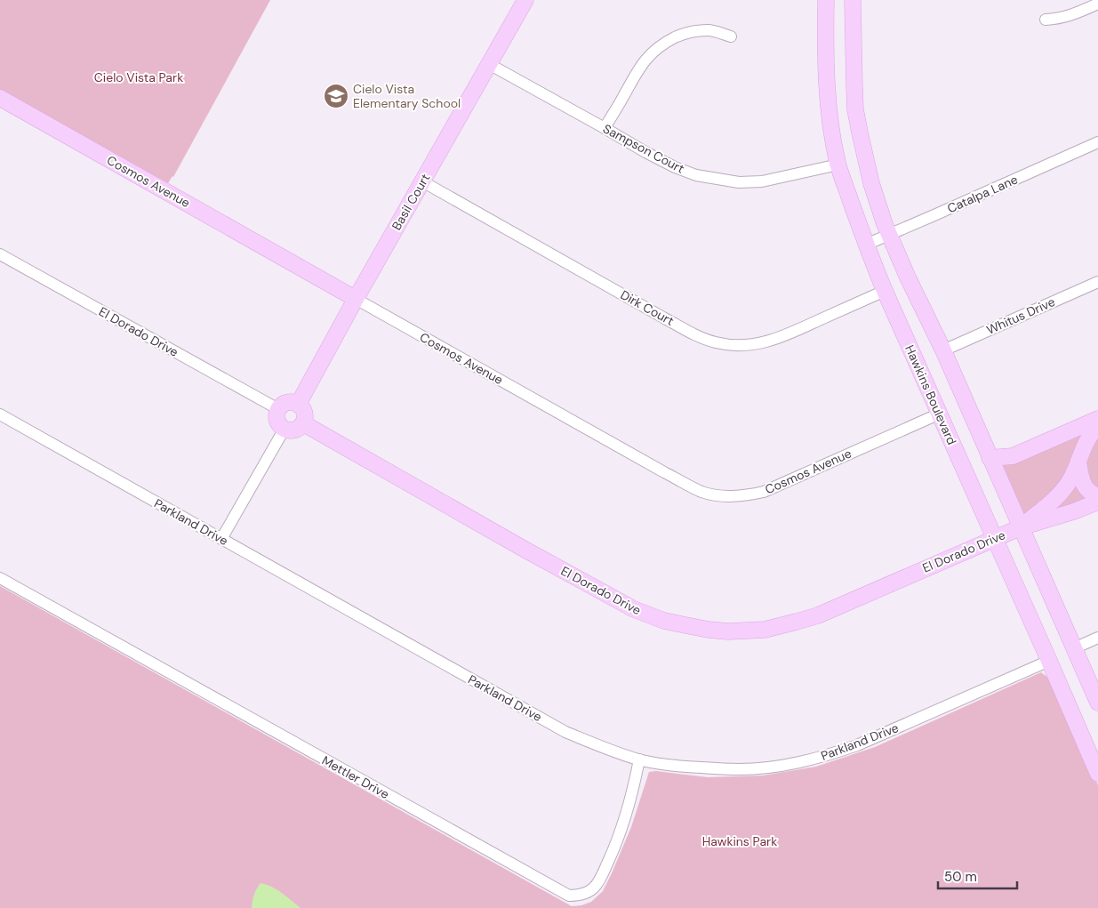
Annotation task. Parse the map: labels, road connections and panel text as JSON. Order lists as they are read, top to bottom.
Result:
{
  "streets": {
    "main road": [
      "Cosmos Avenue",
      "Basil Court",
      "El Dorado Drive",
      "Hawkins Boulevard"
    ],
    "street": [
      "Sampson Court",
      "Catalpa Lane",
      "Dirk Court",
      "Whitus Drive",
      "Parkland Drive",
      "Mettler Drive"
    ]
  },
  "crossings": [
    ["Sampson Court", "Basil Court"],
    ["Sampson Court", "Hawkins Boulevard"],
    ["Cosmos Avenue", "Basil Court"],
    ["Cosmos Avenue", "Hawkins Boulevard"],
    ["Catalpa Lane", "Hawkins Boulevard"],
    ["Basil Court", "Dirk Court"],
    ["Basil Court", "El Dorado Drive"],
    ["Dirk Court", "Hawkins Boulevard"],
    ["El Dorado Drive", "Hawkins Boulevard"],
    ["Hawkins Boulevard", "Parkland Drive"],
    ["Parkland Drive", "Mettler Drive"]
  ],
  "parks": ["Cielo Vista Park", "Hawkins Park"],
  "places": {
    "school or university": ["Cielo Vista Elementary School"]
  },
  "scale_bar": "50 m"
}
